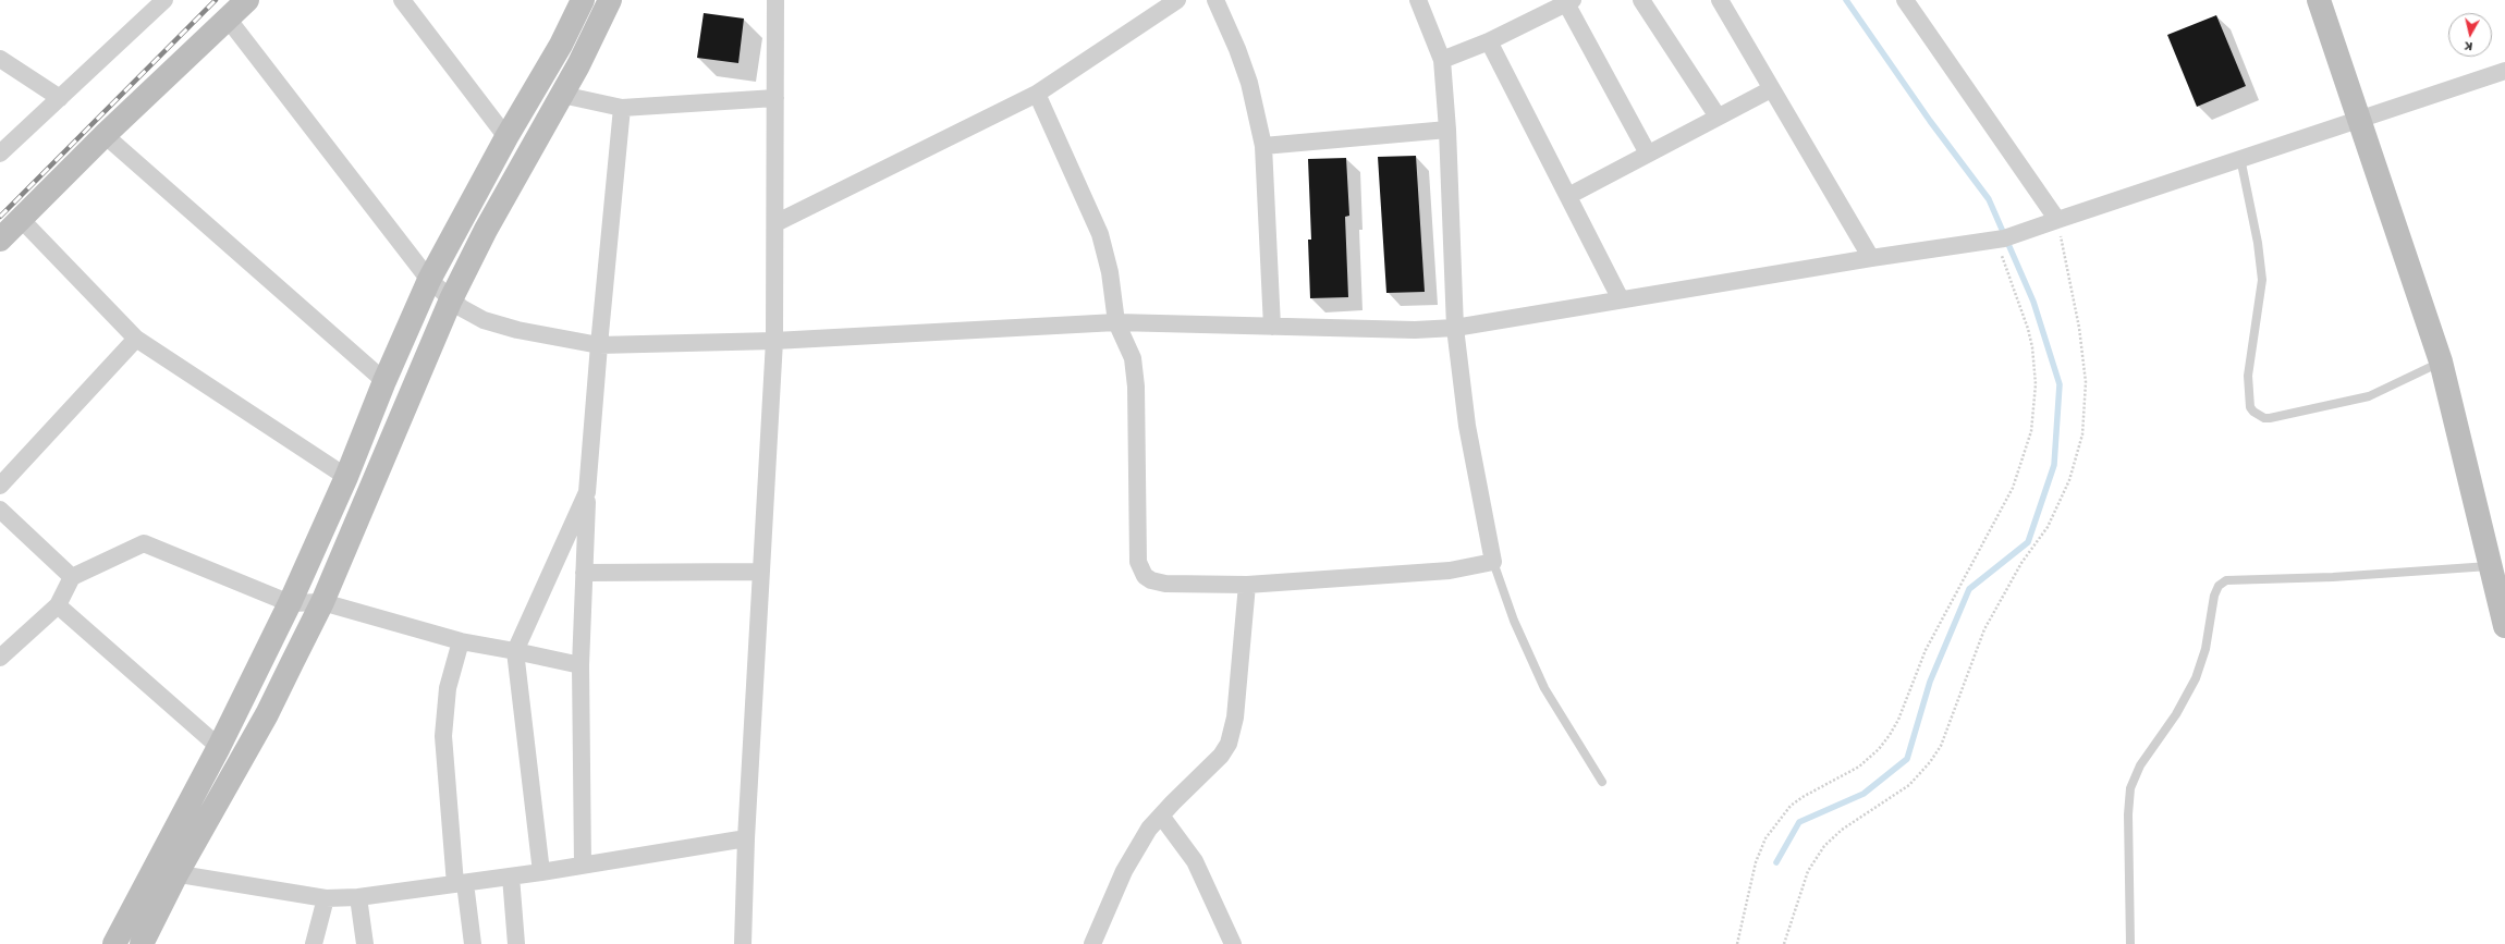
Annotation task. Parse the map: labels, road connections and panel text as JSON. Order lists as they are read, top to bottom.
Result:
{
  "north": "bottom"
}
